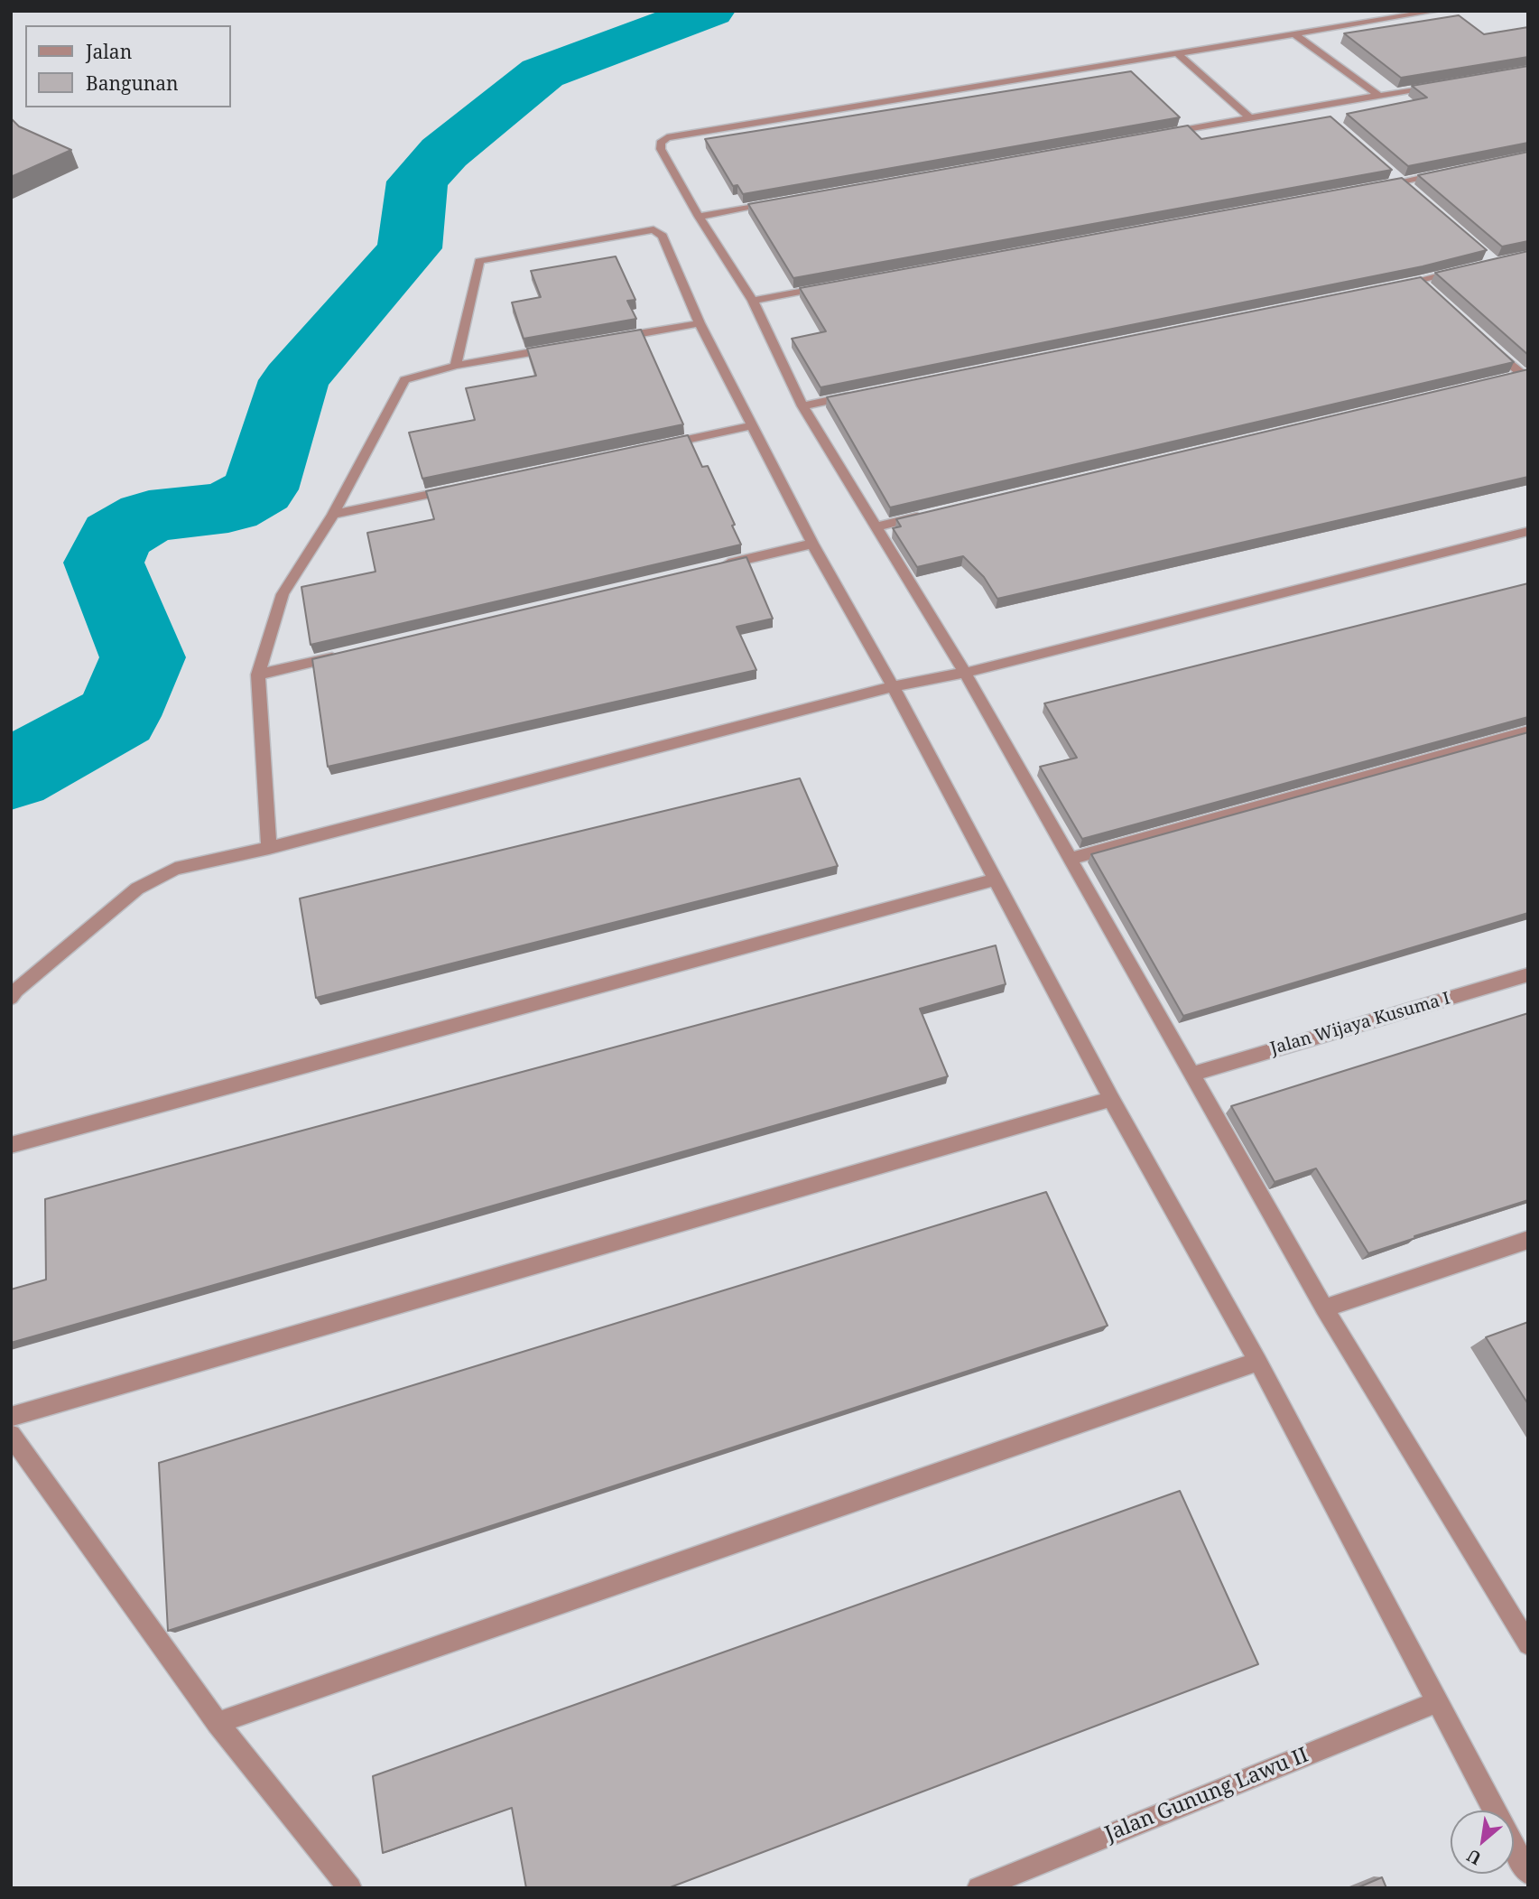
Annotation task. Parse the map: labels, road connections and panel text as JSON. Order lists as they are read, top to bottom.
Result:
{
  "streets": {
    "street": ["Jalan Wijaya Kusuma I", "Jalan Gunung Lawu II"]
  },
  "legend": ["Jalan", "Bangunan"],
  "north": "bottom left"
}
